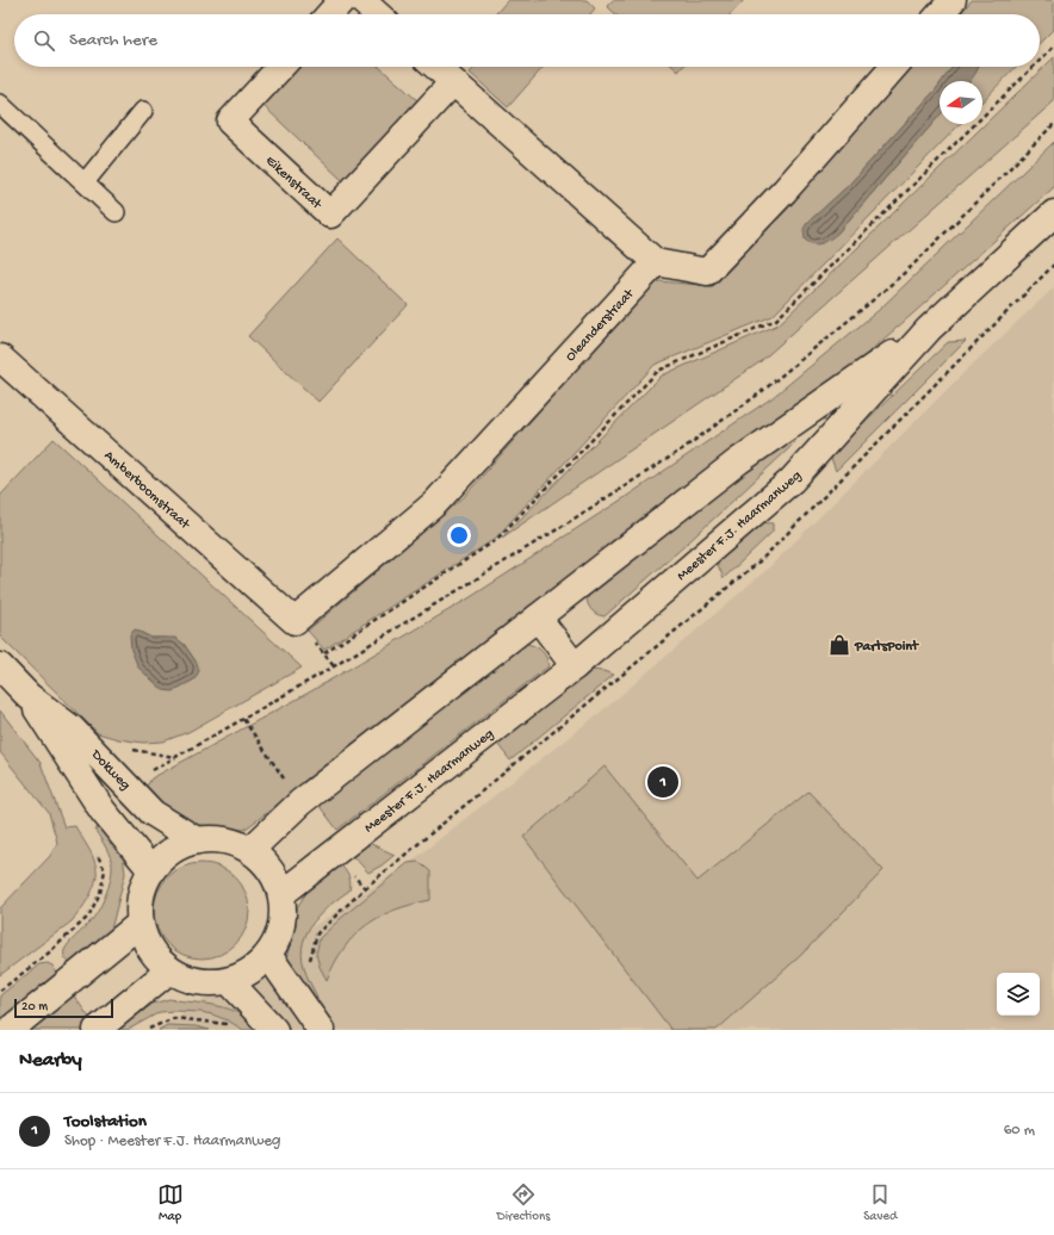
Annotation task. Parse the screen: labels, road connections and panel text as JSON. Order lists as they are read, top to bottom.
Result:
{
  "streets": {
    "street": [
      "Eikenstraat",
      "Oleanderstraat",
      "Amberboomstraat",
      "Meester F.J. Haarmanweg",
      "Dokweg"
    ]
  },
  "crossings": [
    ["Oleanderstraat", "Amberboomstraat"],
    ["Meester F.J. Haarmanweg", "Dokweg"]
  ],
  "places": {
    "shop": ["PartsPoint"]
  },
  "scale_bar": "20 m",
  "north": "left",
  "page": {
    "search": "Search here",
    "pins": "1",
    "scale": "20 m",
    "heading": "Nearby",
    "list": [
      {
        "mark": "1",
        "name": "Toolstation",
        "note": "Shop · Meester F.J. Haarmanweg",
        "value": "60 m"
      }
    ],
    "nav": ["Map", "Directions", "Saved"]
  }
}
